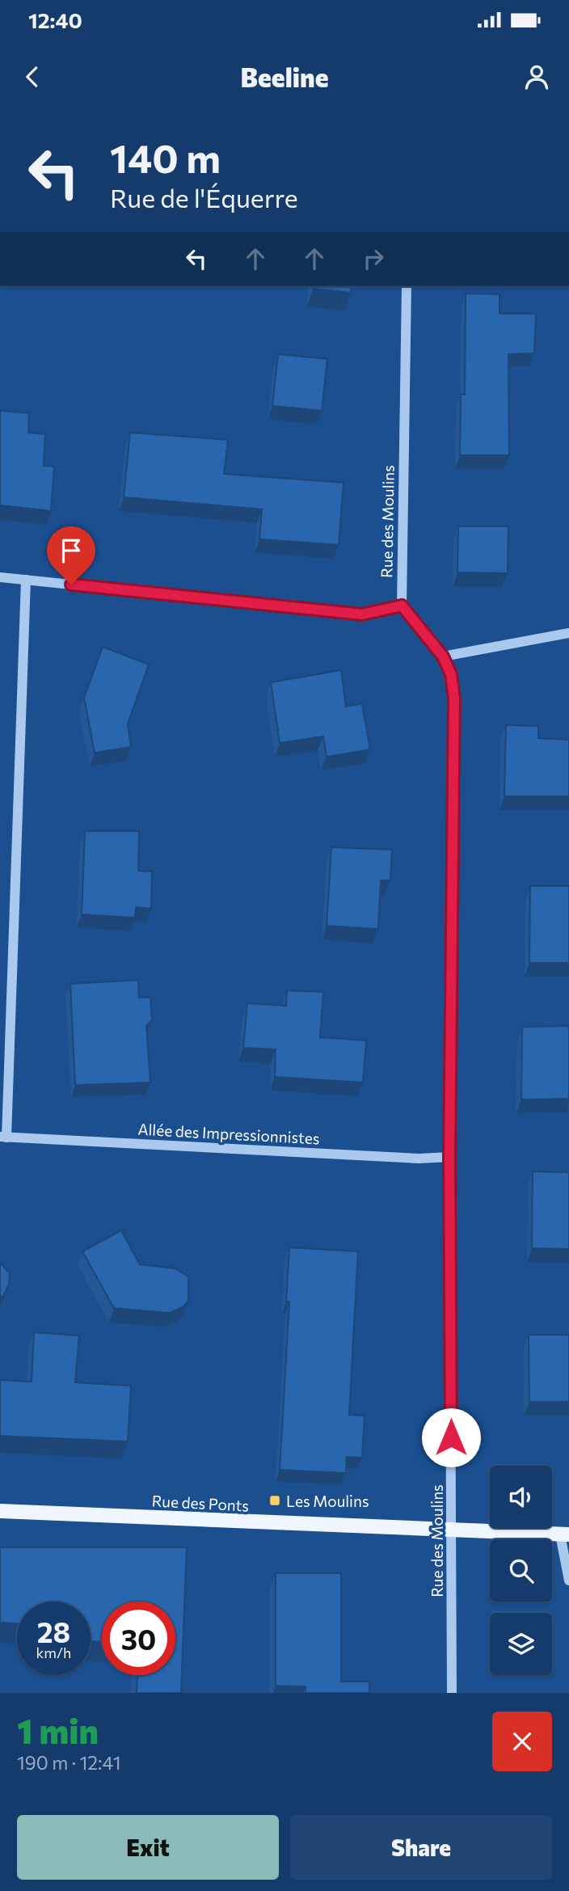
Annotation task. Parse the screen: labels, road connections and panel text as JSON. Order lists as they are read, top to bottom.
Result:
{
  "streets": {
    "main road": ["Rue des Ponts"],
    "street": ["Rue des Moulins", "Allée des Impressionnistes"]
  },
  "crossings": [
    ["Rue des Moulins", "Allée des Impressionnistes"],
    ["Rue des Moulins", "Rue des Ponts"]
  ],
  "places": {
    "transit": ["Les Moulins"]
  },
  "page": {
    "status": "12:40",
    "header": "Beeline",
    "turn": ["140 m", "Rue de l'Équerre"],
    "speed": "28 km/h",
    "limit": "30",
    "heading": ["1 min", "190 m · 12:41"],
    "buttons": ["Exit", "Share"]
  }
}
